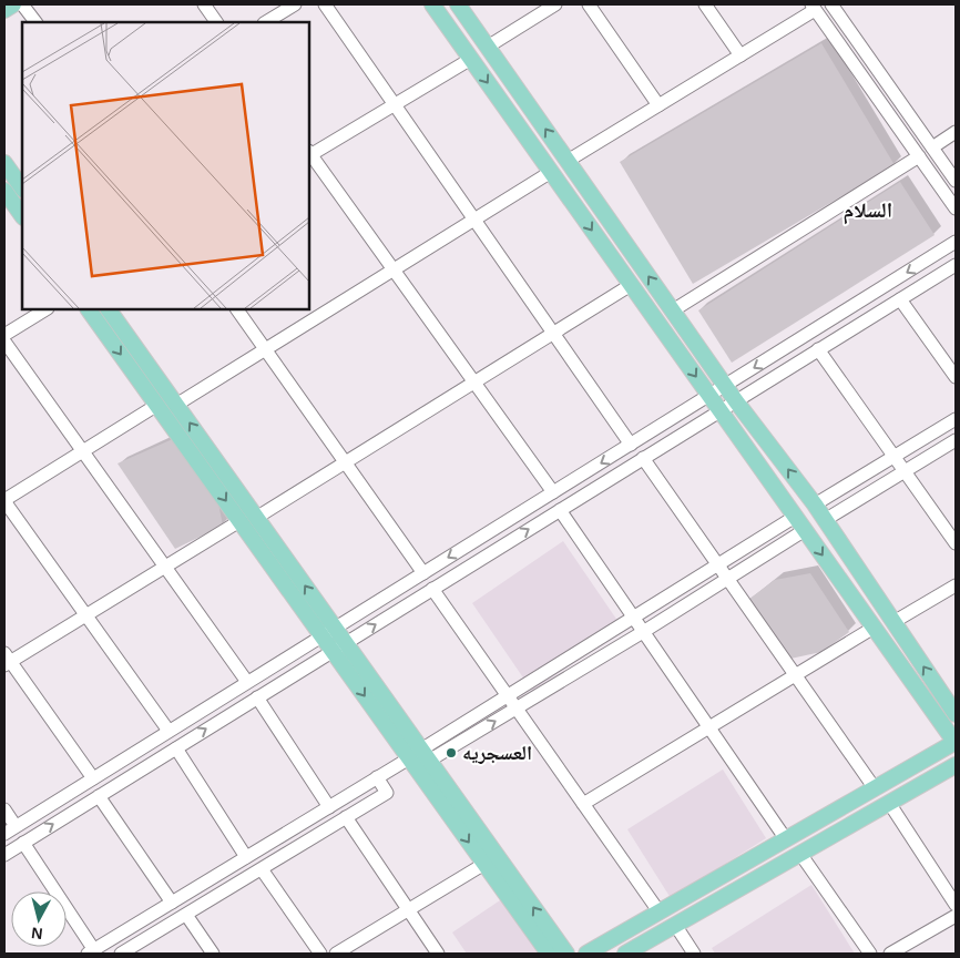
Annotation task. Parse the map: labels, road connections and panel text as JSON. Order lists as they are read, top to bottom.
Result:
{
  "districts": ["السلام"],
  "places": ["العسجريه"],
  "north": "bottom"
}
